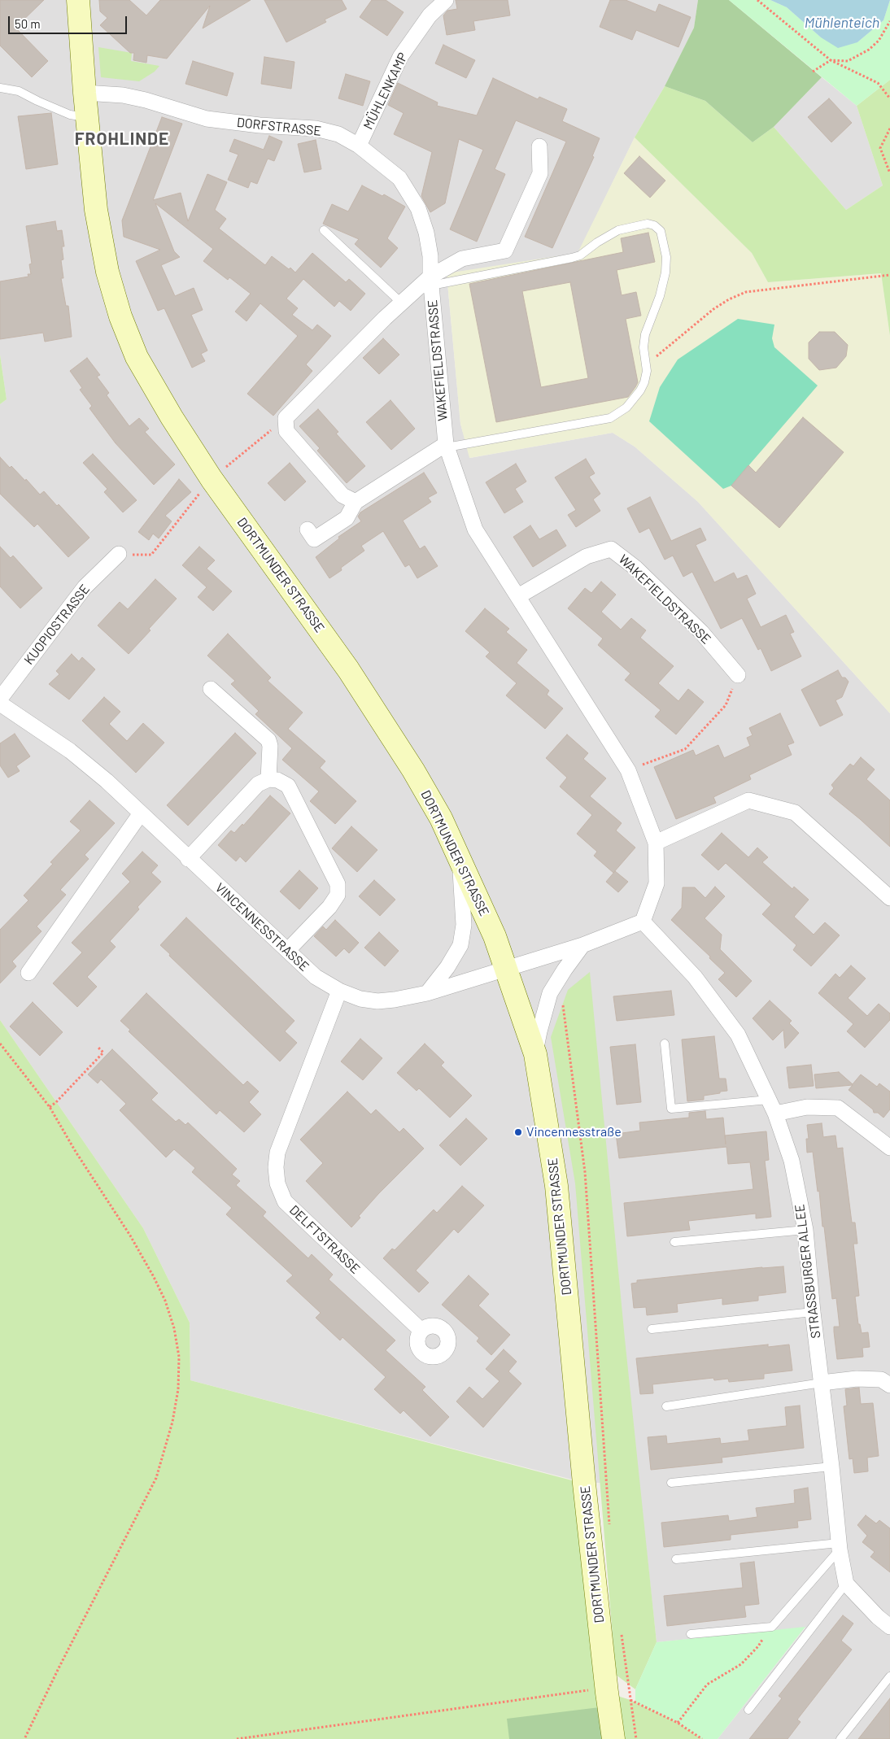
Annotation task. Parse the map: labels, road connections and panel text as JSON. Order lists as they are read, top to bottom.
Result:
{
  "streets": {
    "main road": ["DORTMUNDER STRASSE"],
    "street": [
      "MÜHLENKAMP",
      "DORFSTRASSE",
      "WAKEFIELDSTRASSE",
      "KUOPIOSTRASSE",
      "VINCENNESSTRASSE",
      "DELFTSTRASSE",
      "STRASSBURGER ALLEE"
    ]
  },
  "crossings": [
    ["MÜHLENKAMP", "DORFSTRASSE"],
    ["DORFSTRASSE", "WAKEFIELDSTRASSE"],
    ["DORFSTRASSE", "DORTMUNDER STRASSE"],
    ["WAKEFIELDSTRASSE", "STRASSBURGER ALLEE"],
    ["DORTMUNDER STRASSE", "VINCENNESSTRASSE"],
    ["VINCENNESSTRASSE", "DELFTSTRASSE"]
  ],
  "districts": ["FROHLINDE"],
  "water": ["Mühlenteich"],
  "places": ["Vincennesstraße"],
  "scale_bar": "50 m"
}
